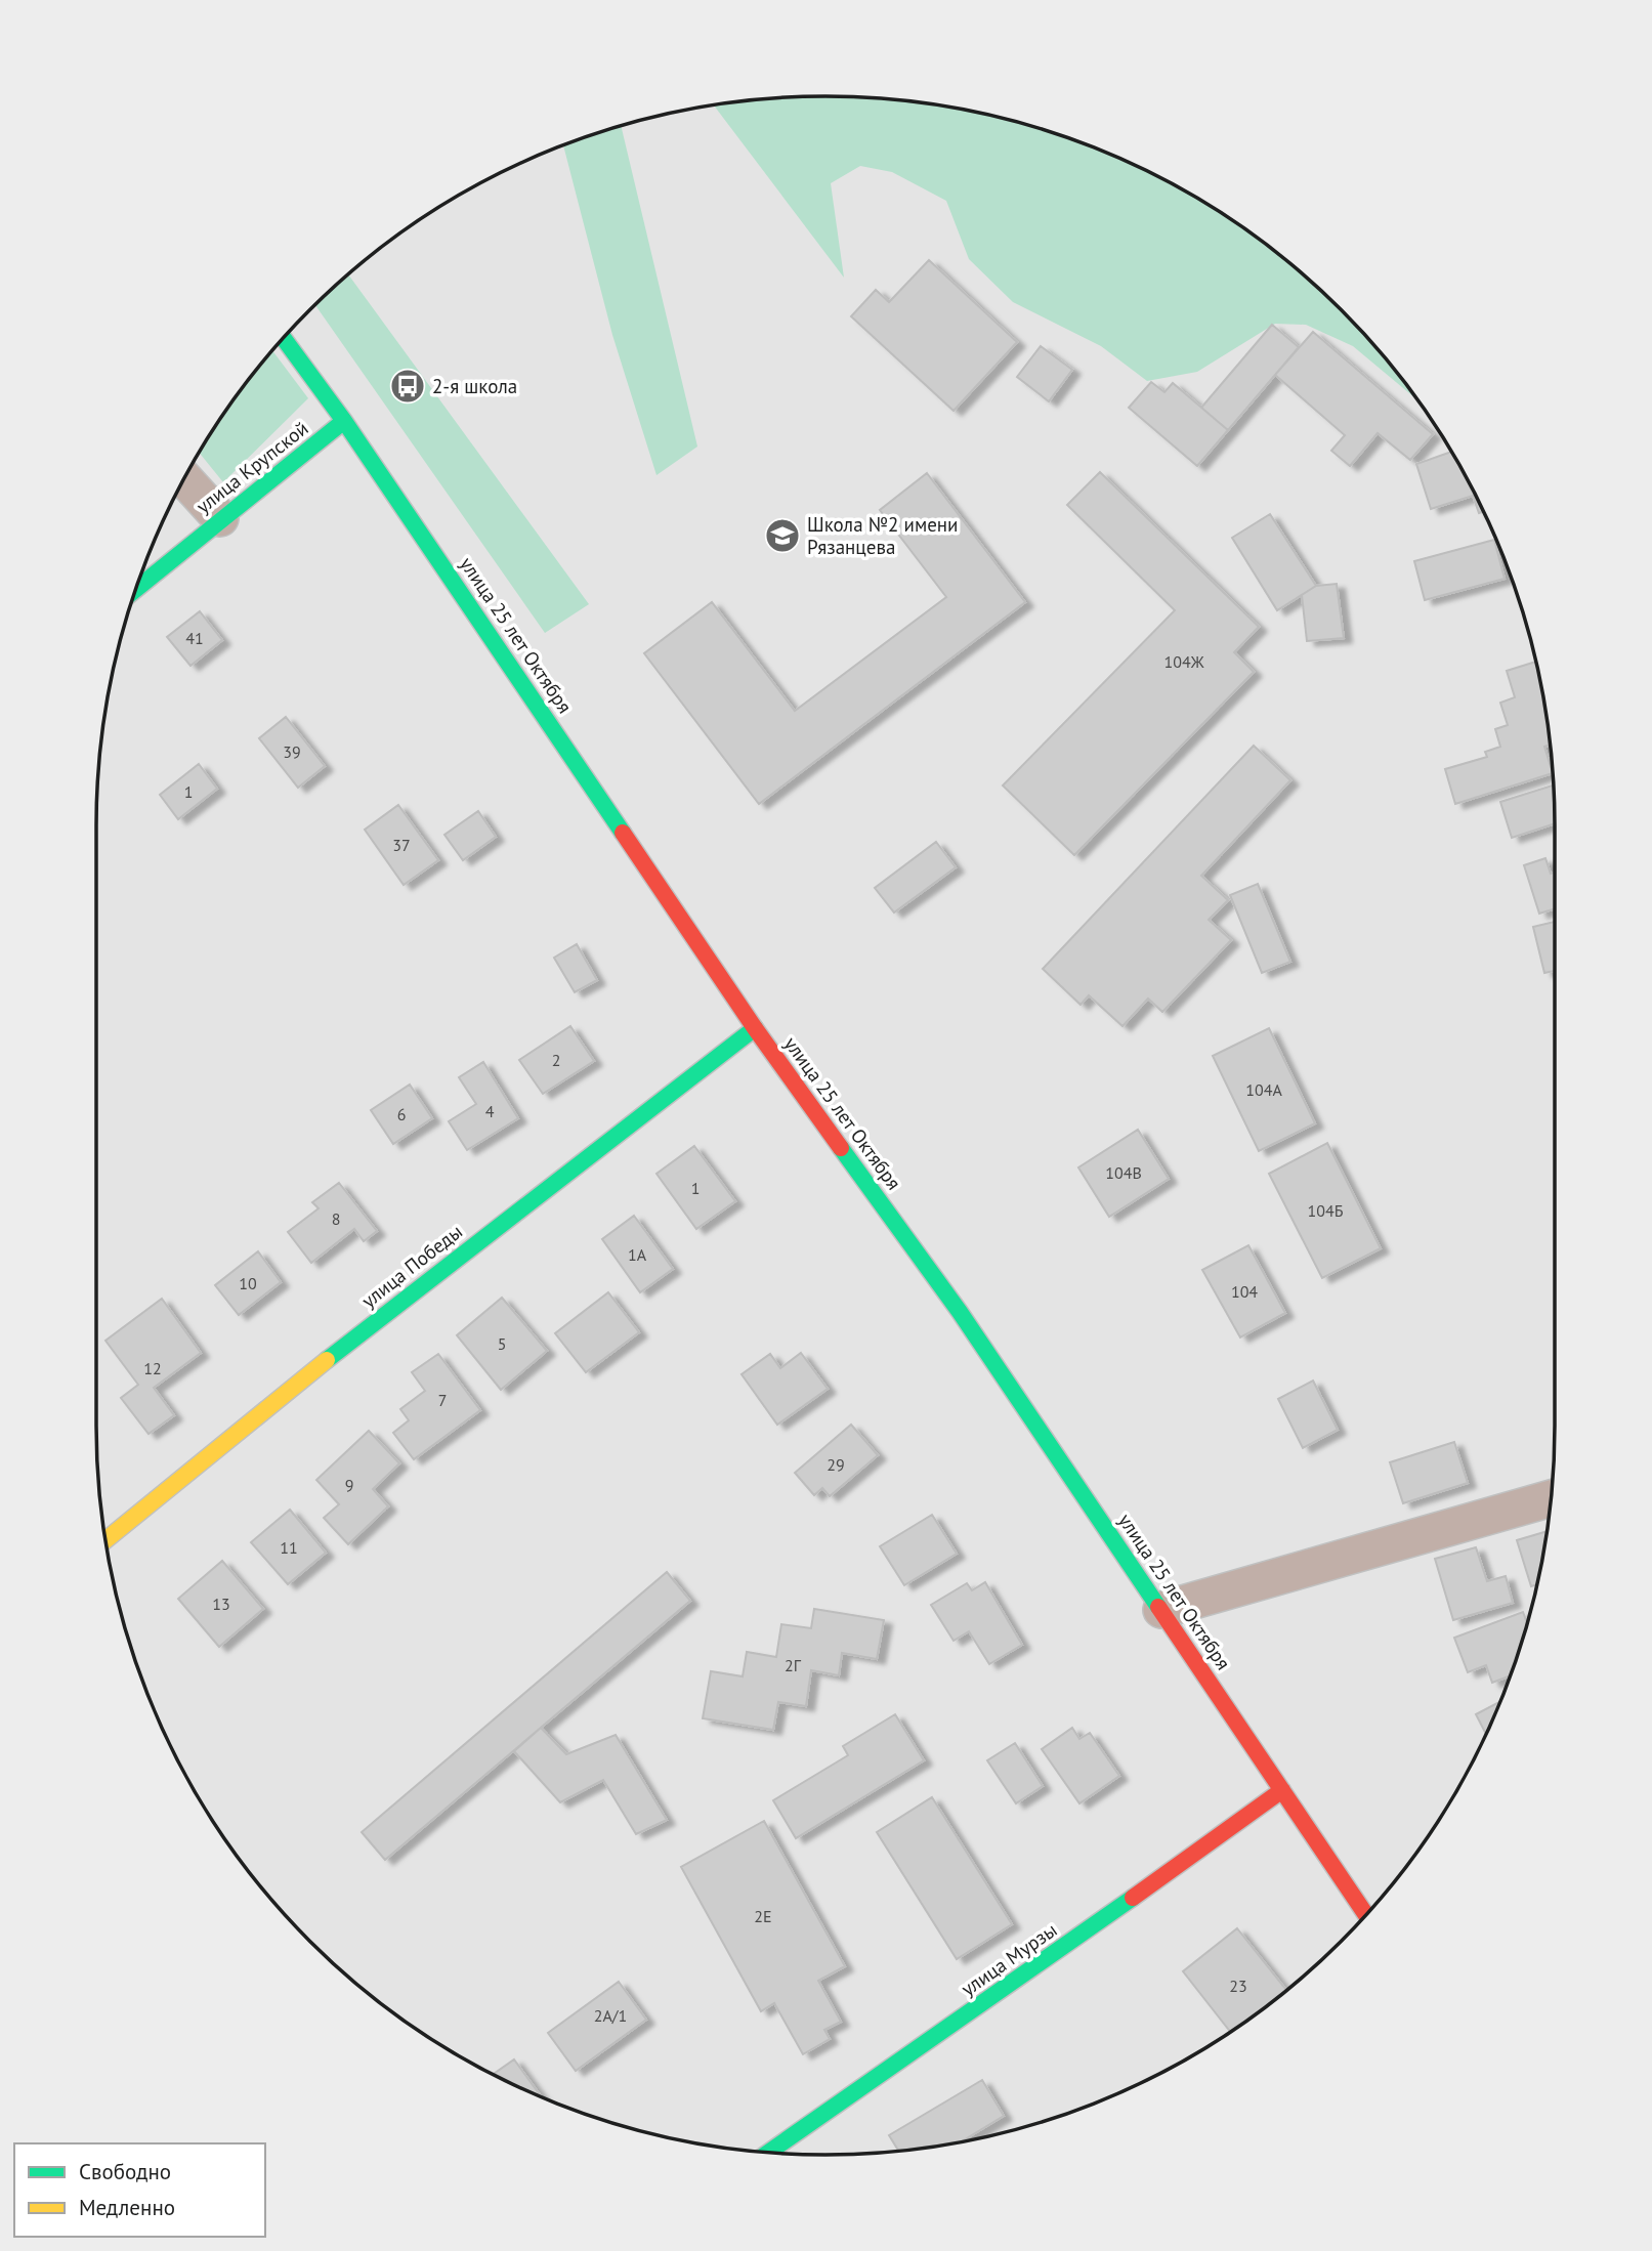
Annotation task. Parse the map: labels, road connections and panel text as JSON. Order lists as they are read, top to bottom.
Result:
{
  "streets": {
    "street": [
      "улица Крупской",
      "улица 25 лет Октября",
      "улица Победы",
      "улица Мурзы"
    ]
  },
  "crossings": [
    ["улица Крупской", "улица 25 лет Октября"],
    ["улица 25 лет Октября", "улица Победы"],
    ["улица 25 лет Октября", "улица Мурзы"]
  ],
  "places": {
    "bus stop": ["2-я школа"],
    "school or university": ["Школа №2 имени Рязанцева"]
  },
  "house_numbers": [
    "41",
    "104Ж",
    "39",
    "1",
    "37",
    "2",
    "104А",
    "4",
    "6",
    "104В",
    "1",
    "104Б",
    "8",
    "1А",
    "10",
    "104",
    "5",
    "12",
    "7",
    "29",
    "9",
    "11",
    "13",
    "2Г",
    "2Е",
    "23",
    "2А/1"
  ],
  "legend": ["Свободно", "Медленно"]
}
